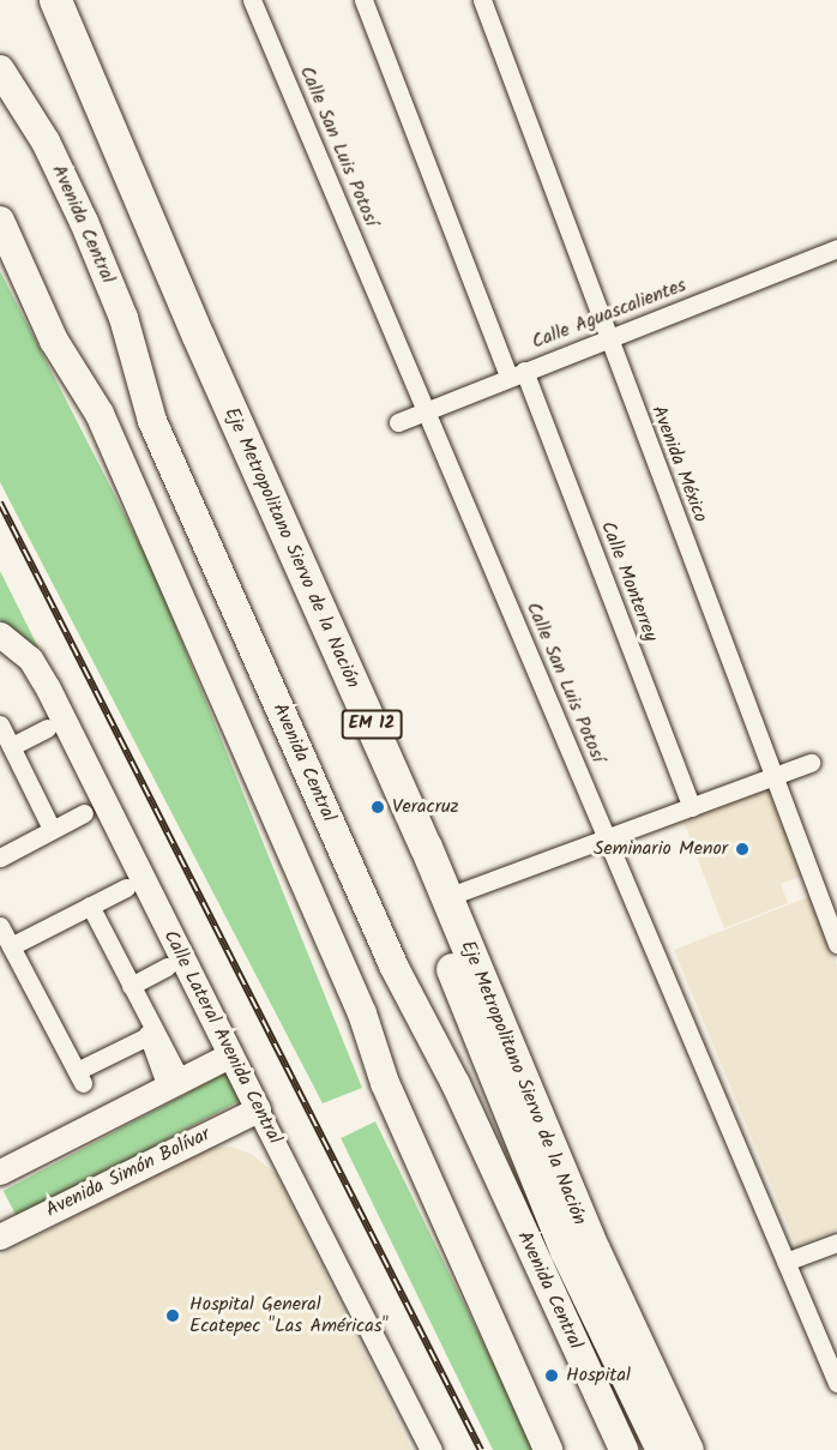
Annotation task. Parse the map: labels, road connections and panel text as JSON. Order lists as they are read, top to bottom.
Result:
{
  "streets": {
    "highway": ["Avenida Central", "Eje Metropolitano Siervo de la Nación", "EM 12"],
    "main road": ["Calle Lateral Avenida Central", "Avenida Simón Bolívar"],
    "street": [
      "Calle San Luis Potosí",
      "Calle Aguascalientes",
      "Avenida México",
      "Calle Monterrey"
    ]
  },
  "crossings": [
    ["Calle San Luis Potosí", "Calle Aguascalientes"],
    ["Calle Aguascalientes", "Avenida México"],
    ["Calle Aguascalientes", "Calle Monterrey"],
    ["Calle Lateral Avenida Central", "Avenida Simón Bolívar"]
  ],
  "places": [
    "Veracruz",
    "Seminario Menor",
    "Hospital General Ecatepec \"Las Américas\"",
    "Hospital"
  ]
}
